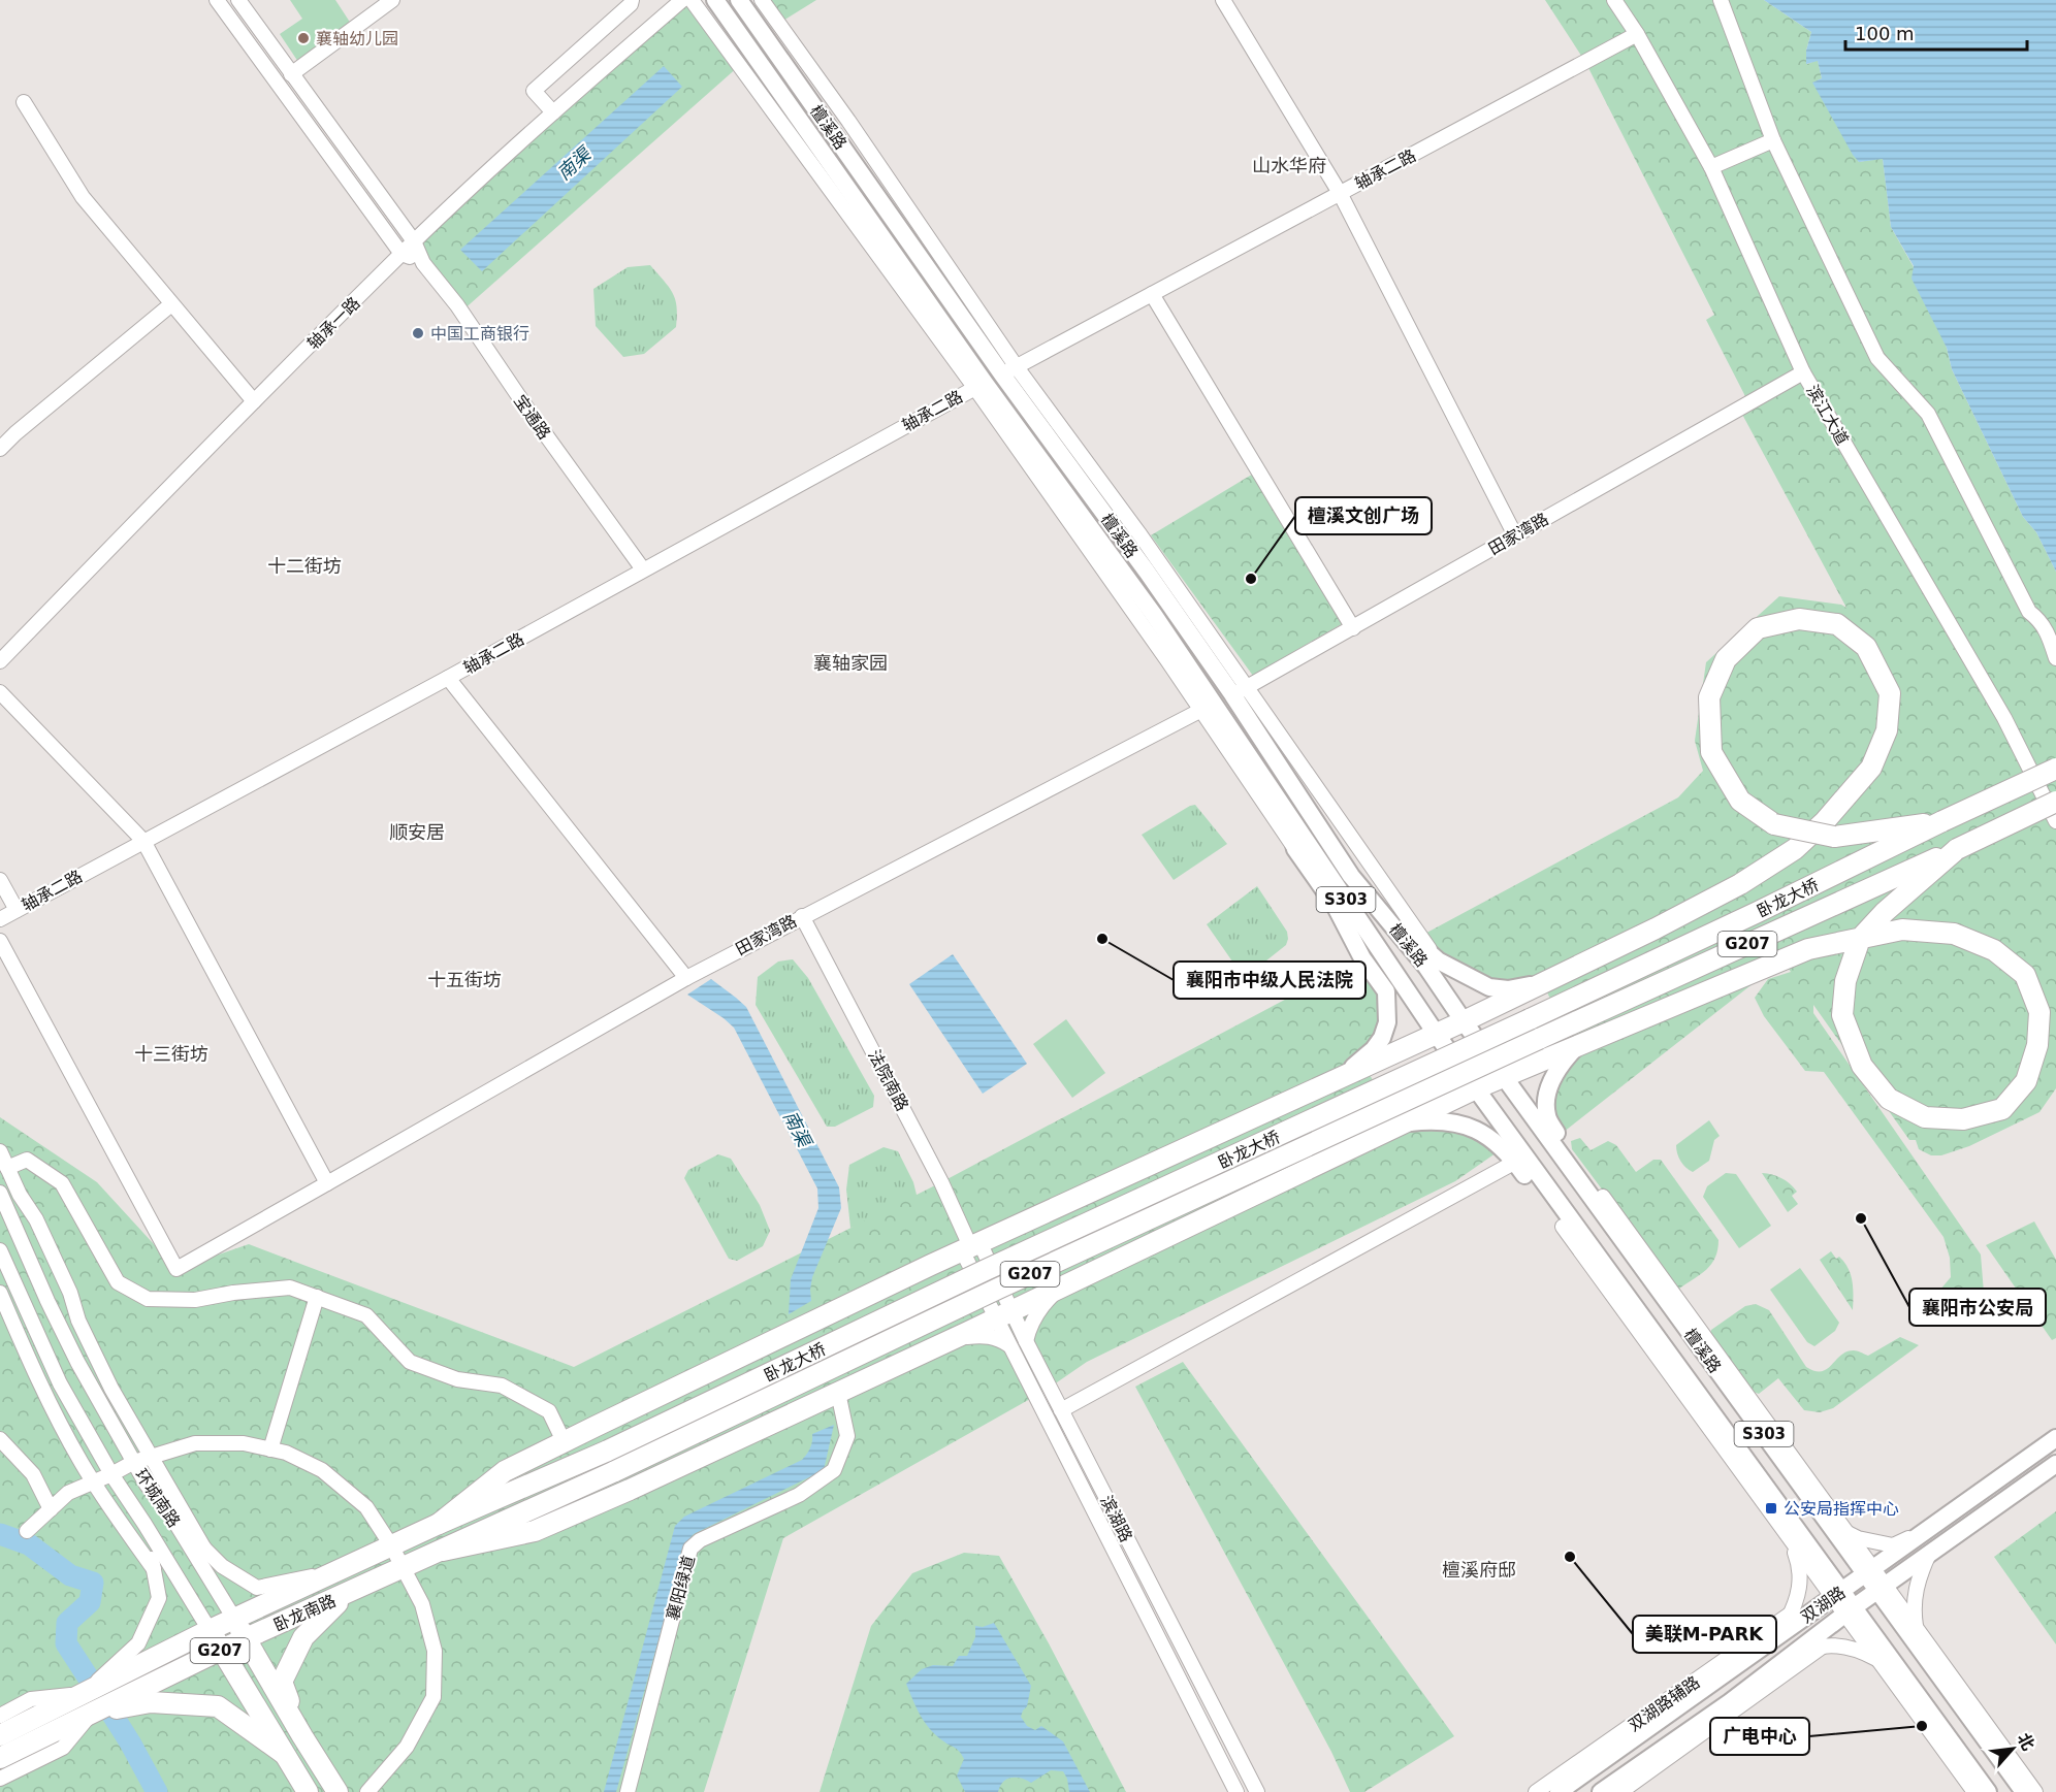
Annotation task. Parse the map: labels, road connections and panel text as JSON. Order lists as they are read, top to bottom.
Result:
{
  "streets": {
    "highway": [
      "卧龙大桥",
      "G207",
      "环城南路",
      "卧龙南路"
    ],
    "main road": ["檀溪路", "S303", "双湖路"],
    "street": [
      "轴承二路",
      "轴承一路",
      "滨江大道",
      "宝通路",
      "田家湾路",
      "法院南路",
      "滨湖路",
      "襄阳绿道",
      "双湖路辅路"
    ]
  },
  "crossings": [
    ["檀溪路", "轴承二路"],
    ["檀溪路", "田家湾路"],
    ["檀溪路", "双湖路"],
    ["轴承二路", "滨江大道"],
    ["轴承二路", "宝通路"],
    ["轴承一路", "宝通路"],
    ["滨江大道", "田家湾路"],
    ["田家湾路", "法院南路"],
    ["卧龙大桥", "卧龙南路"],
    ["法院南路", "滨湖路"],
    ["环城南路", "卧龙南路"]
  ],
  "districts": [
    "山水华府",
    "十二街坊",
    "襄轴家园",
    "顺安居",
    "十五街坊",
    "十三街坊",
    "檀溪府邸"
  ],
  "water": ["南渠"],
  "places": {
    "other": [
      "襄轴幼儿园",
      "中国工商银行",
      "檀溪文创广场",
      "襄阳市中级人民法院",
      "襄阳市公安局",
      "美联M-PARK",
      "广电中心"
    ],
    "transit": ["公安局指挥中心"]
  },
  "scale_bar": "100 m",
  "north": "top right"
}
